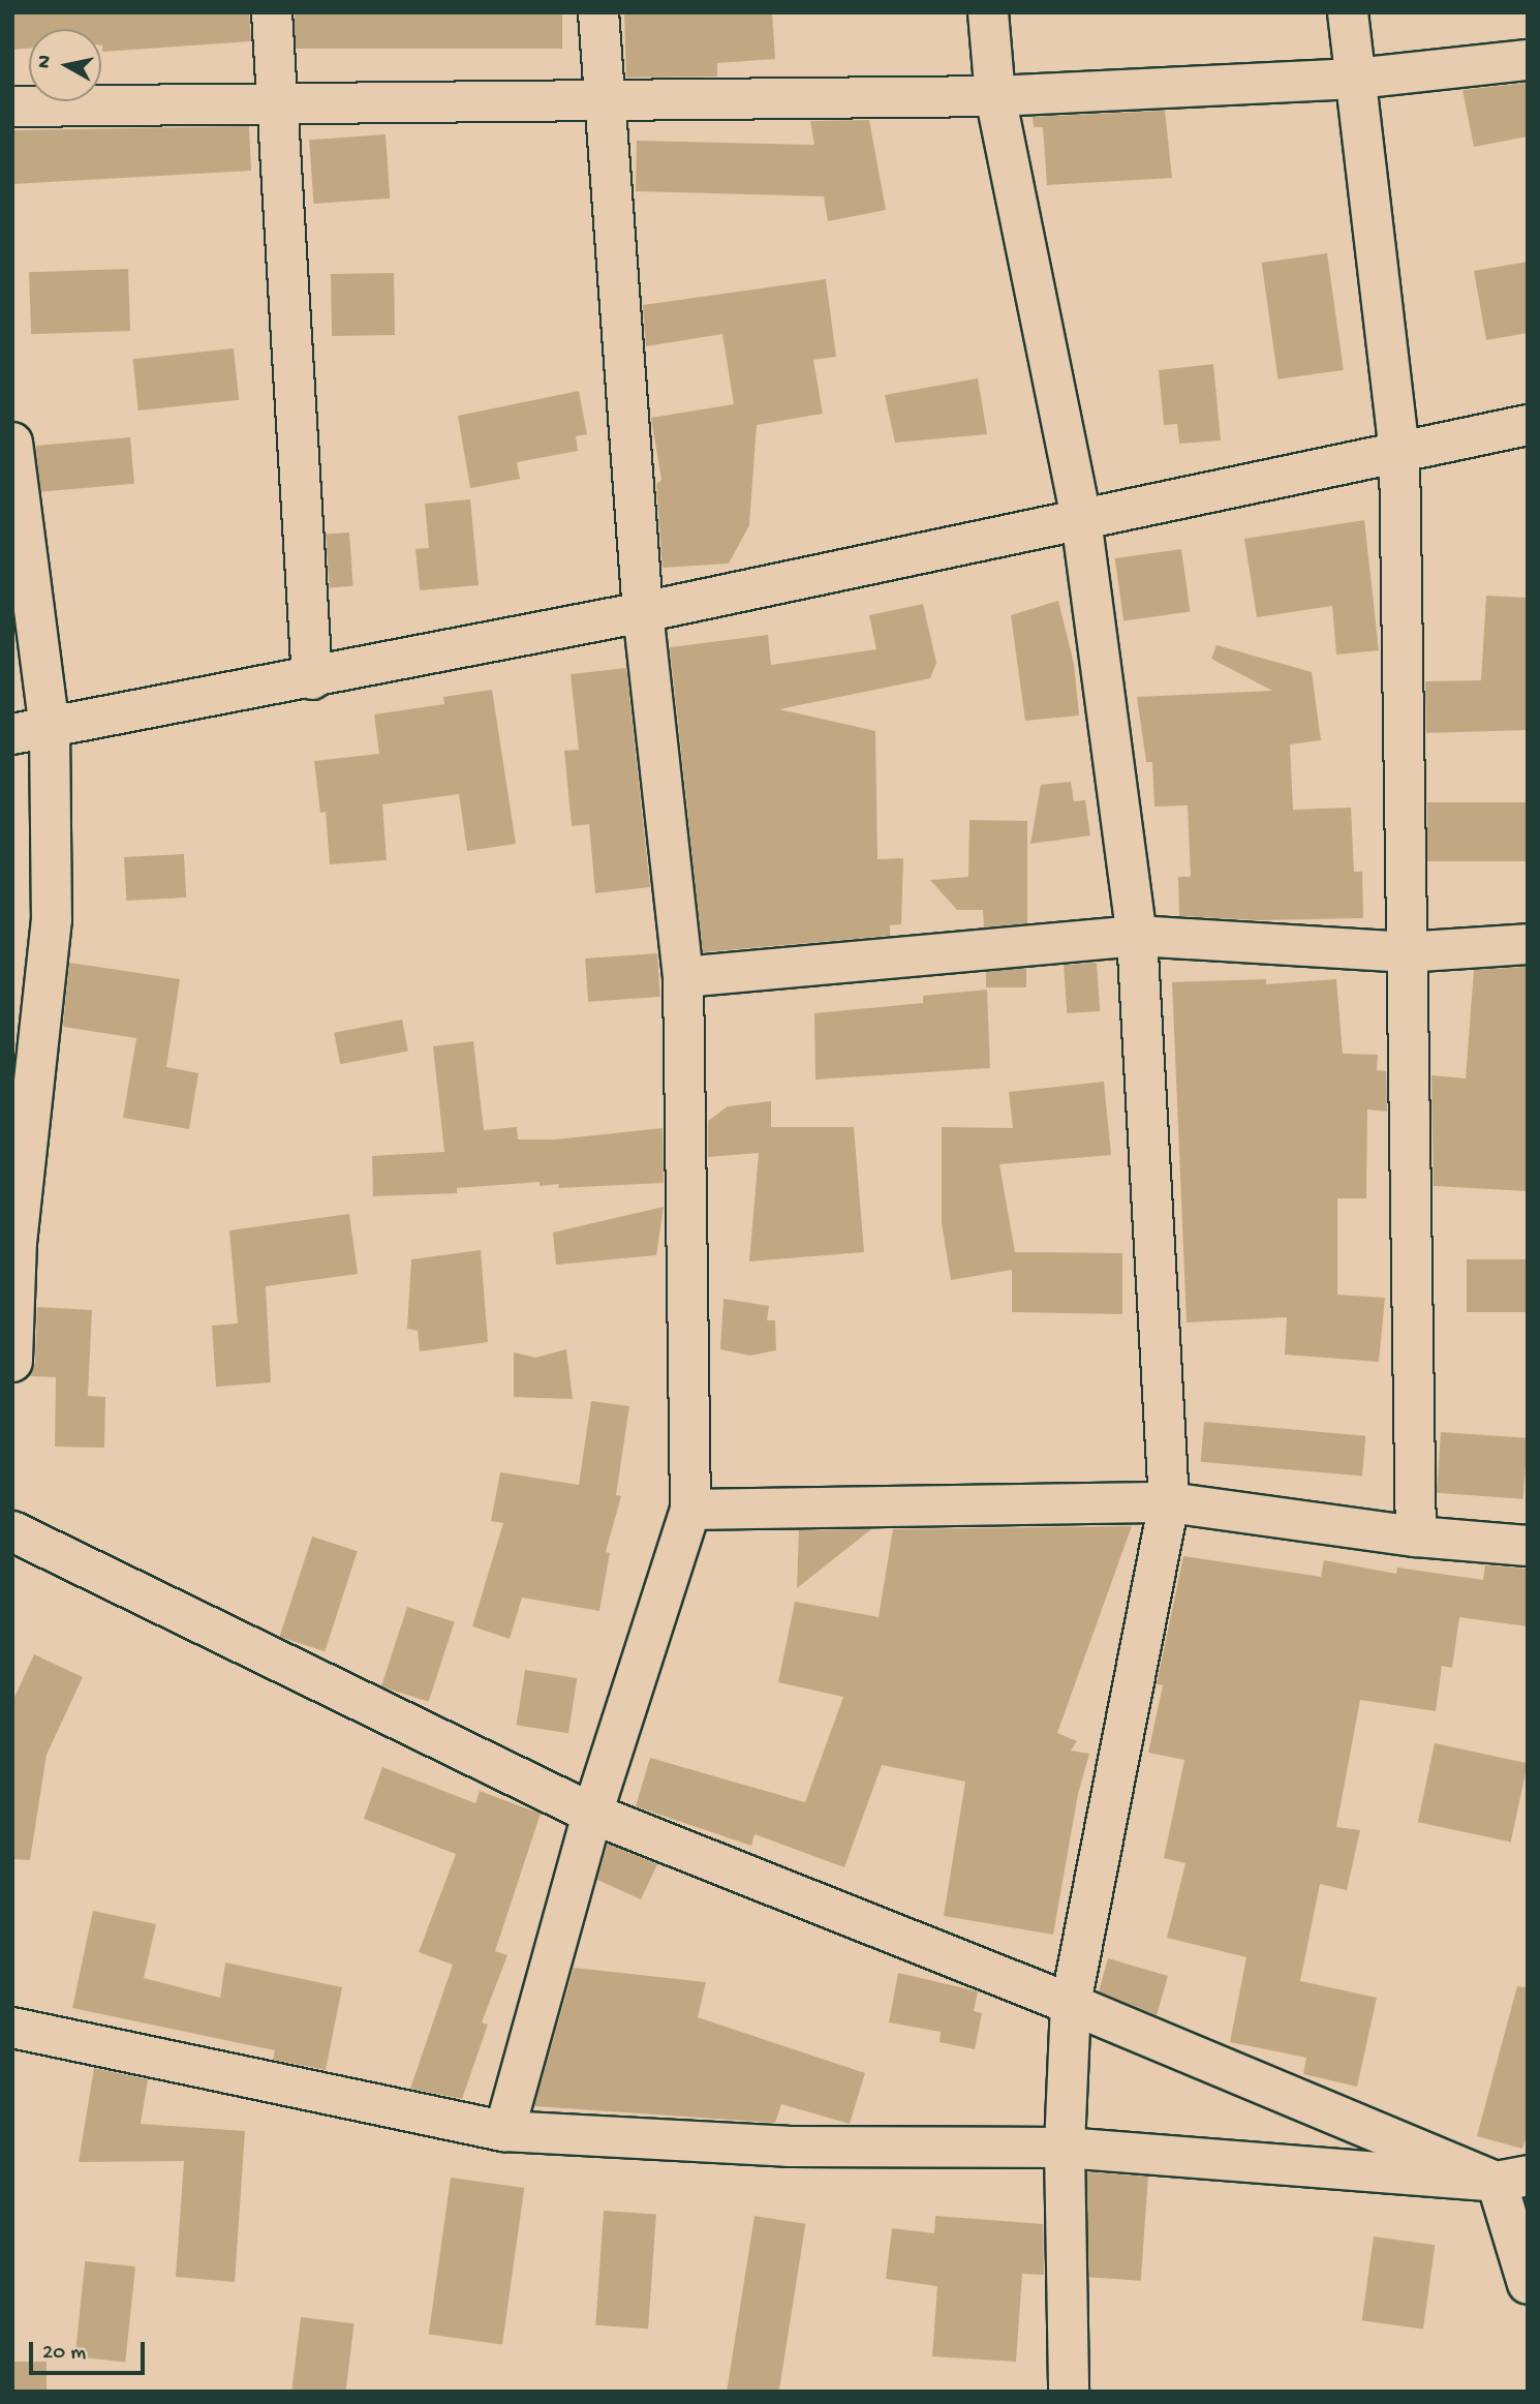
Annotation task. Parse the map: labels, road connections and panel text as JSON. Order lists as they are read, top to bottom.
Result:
{
  "scale_bar": "20 m",
  "north": "left"
}
